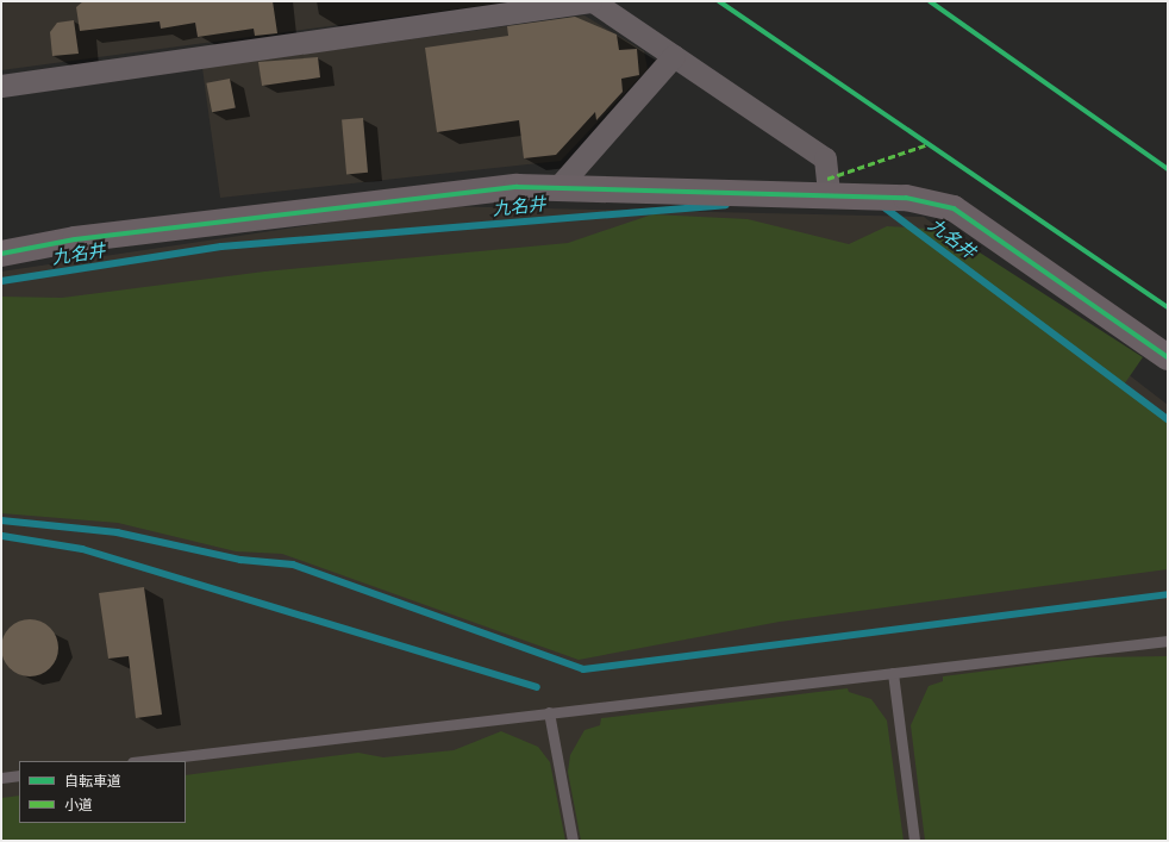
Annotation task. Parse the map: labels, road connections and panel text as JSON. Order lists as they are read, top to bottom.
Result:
{
  "water": ["九名井"],
  "legend": ["自転車道", "小道"]
}
